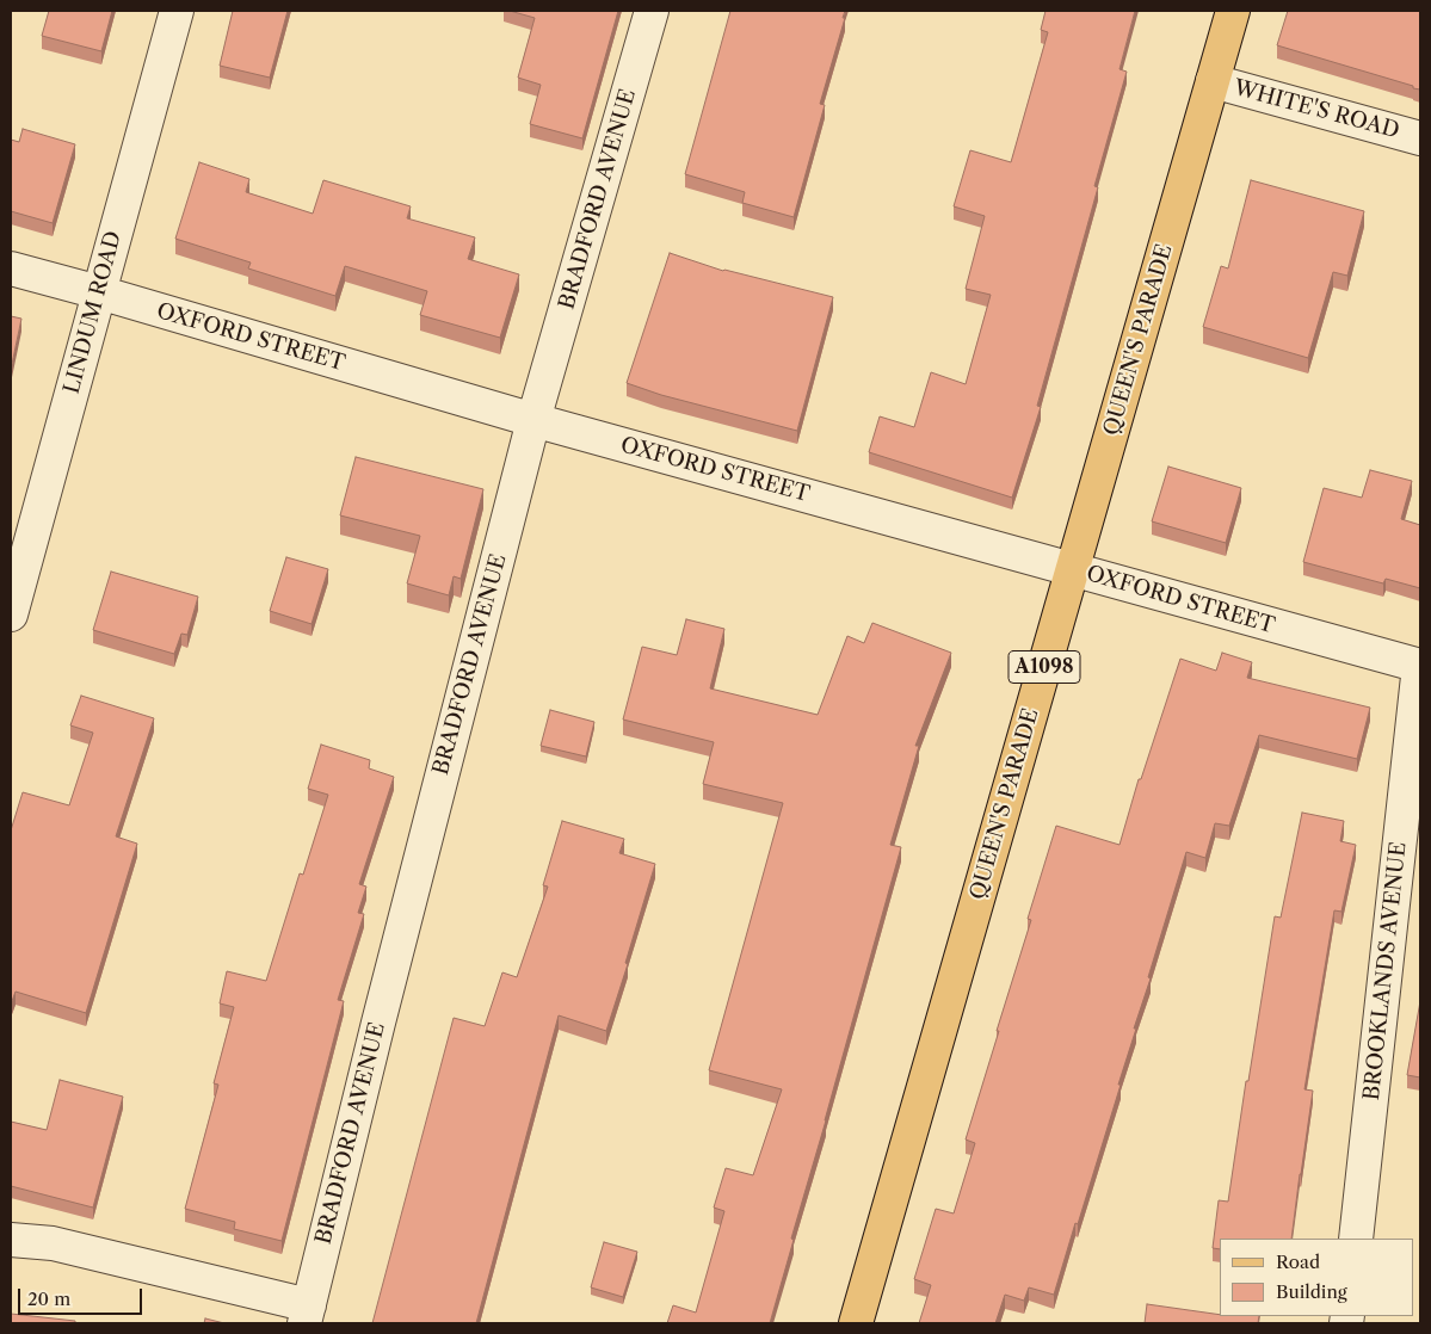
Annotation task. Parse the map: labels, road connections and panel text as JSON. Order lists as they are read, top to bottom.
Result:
{
  "streets": {
    "main road": ["QUEEN'S PARADE", "A1098"],
    "street": [
      "WHITE'S ROAD",
      "BRADFORD AVENUE",
      "LINDUM ROAD",
      "OXFORD STREET",
      "BROOKLANDS AVENUE"
    ]
  },
  "crossings": [
    ["WHITE'S ROAD", "QUEEN'S PARADE"],
    ["BRADFORD AVENUE", "OXFORD STREET"],
    ["LINDUM ROAD", "OXFORD STREET"],
    ["OXFORD STREET", "QUEEN'S PARADE"],
    ["OXFORD STREET", "BROOKLANDS AVENUE"]
  ],
  "legend": ["Road", "Building"],
  "scale_bar": "20 m"
}
